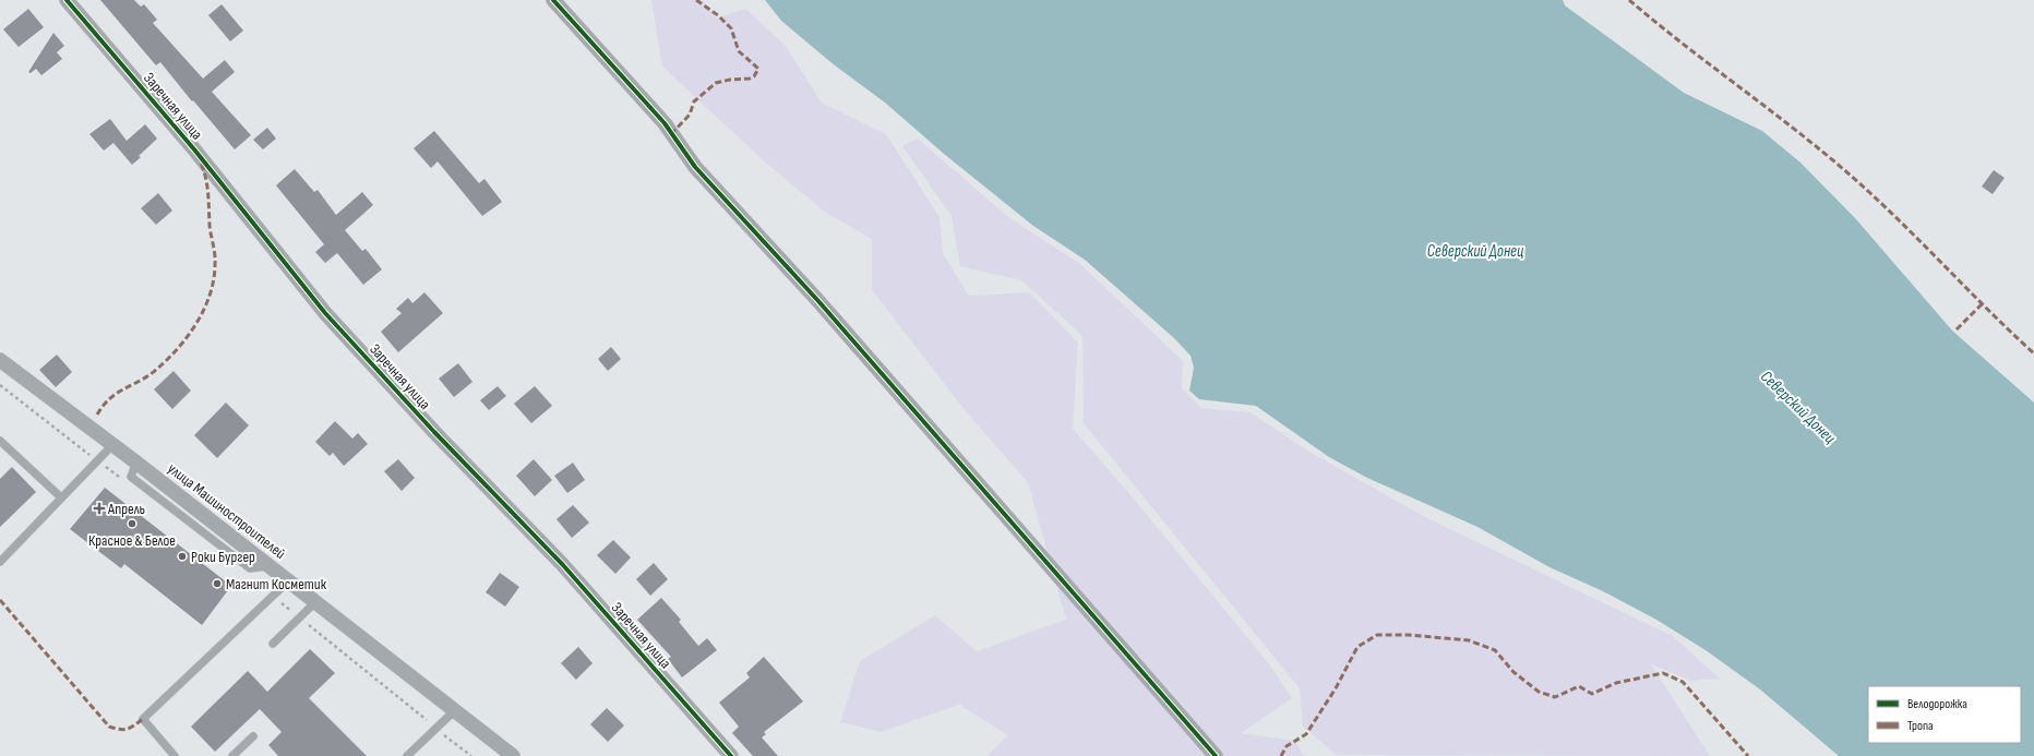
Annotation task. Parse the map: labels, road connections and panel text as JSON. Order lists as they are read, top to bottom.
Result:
{
  "streets": {
    "street": ["Заречная улица", "улица Машиностроителей"]
  },
  "water": ["Северский Донец"],
  "places": {
    "health": ["Апрель"],
    "other": ["Красное & Белое", "Роки Бургер", "Магнит Косметик"]
  },
  "legend": ["Велодорожка", "Тропа"]
}
